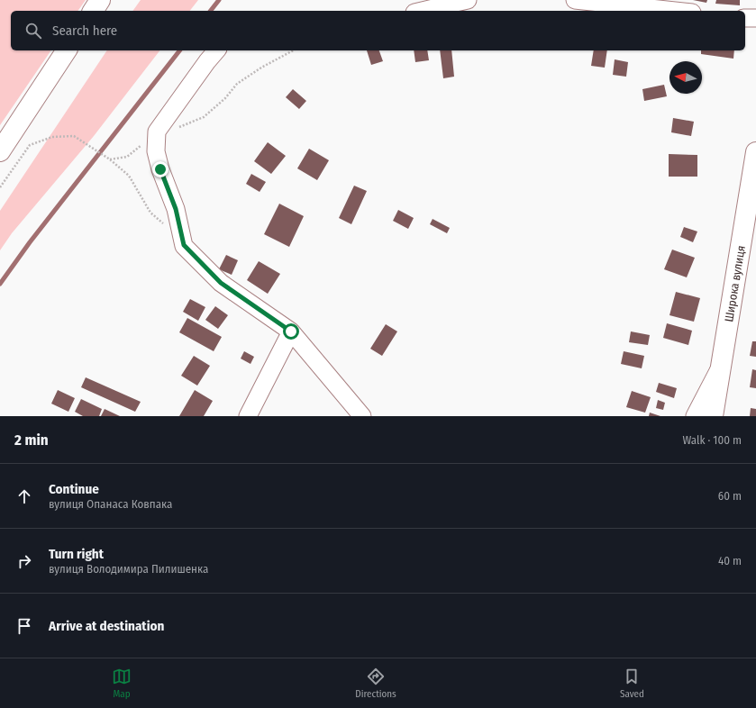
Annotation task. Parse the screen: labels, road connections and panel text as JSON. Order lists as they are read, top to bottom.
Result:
{
  "streets": {
    "main road": ["Широка вулиця"]
  },
  "north": "left",
  "page": {
    "search": "Search here",
    "heading": ["2 min", "Walk · 100 m"],
    "list": [
      ["Continue", "вулиця Опанаса Ковпака", "60 m"],
      ["Turn right", "вулиця Володимира Пилишенка", "40 m"],
      "Arrive at destination"
    ],
    "nav": ["Map", "Directions", "Saved"]
  }
}
